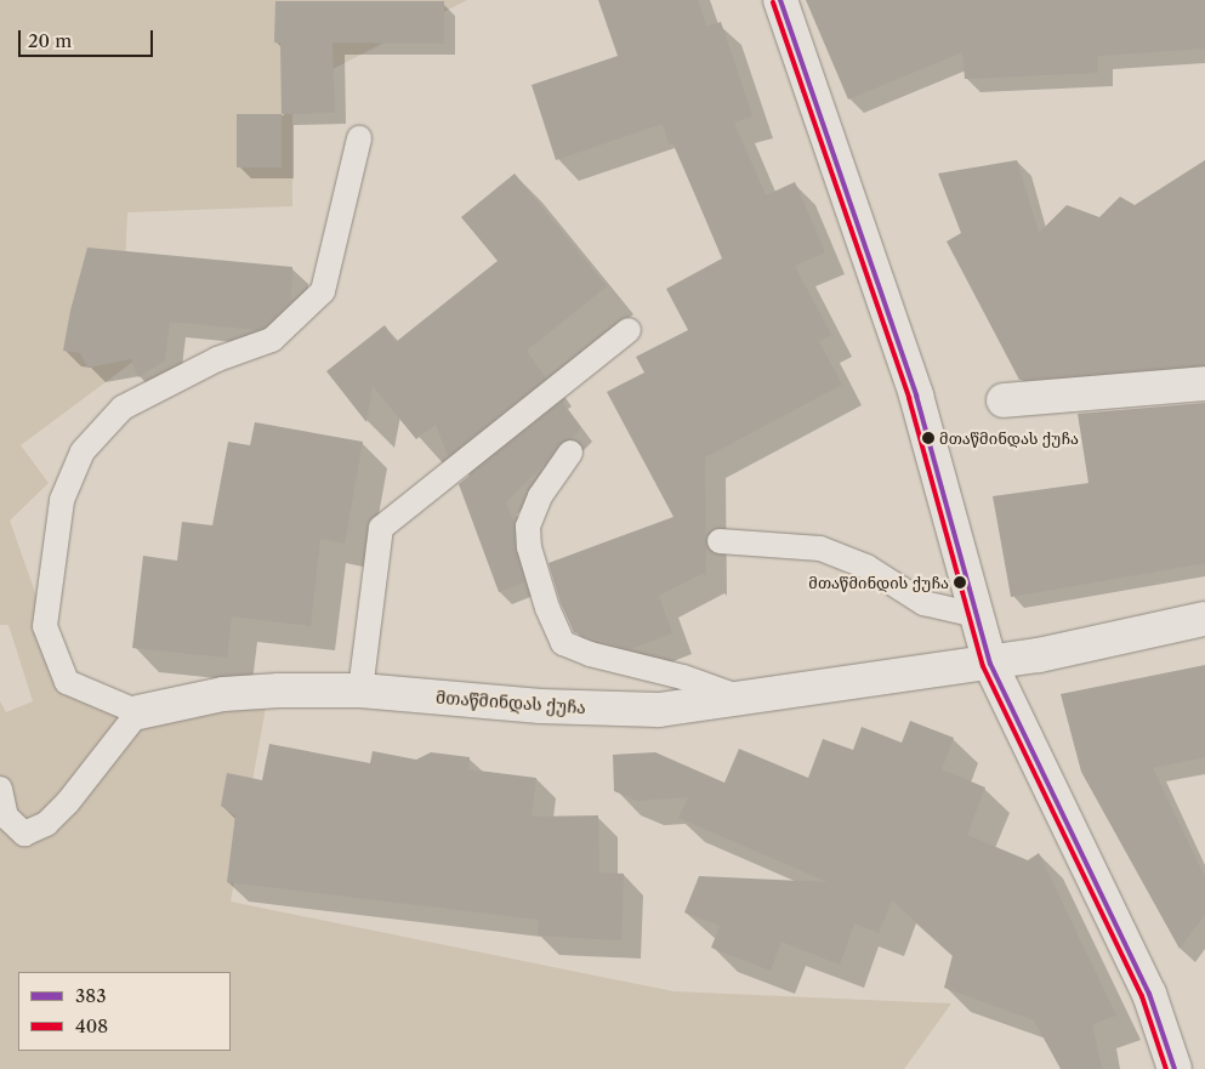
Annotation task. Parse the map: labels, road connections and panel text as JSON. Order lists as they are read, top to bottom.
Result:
{
  "streets": {
    "street": ["მთაწმინდას ქუჩა"]
  },
  "places": ["მთაწმინდას ქუჩა", "მთაწმინდის ქუჩა"],
  "lines": ["transit line 383", "transit line 408"],
  "legend": ["383", "408"],
  "scale_bar": "20 m"
}
